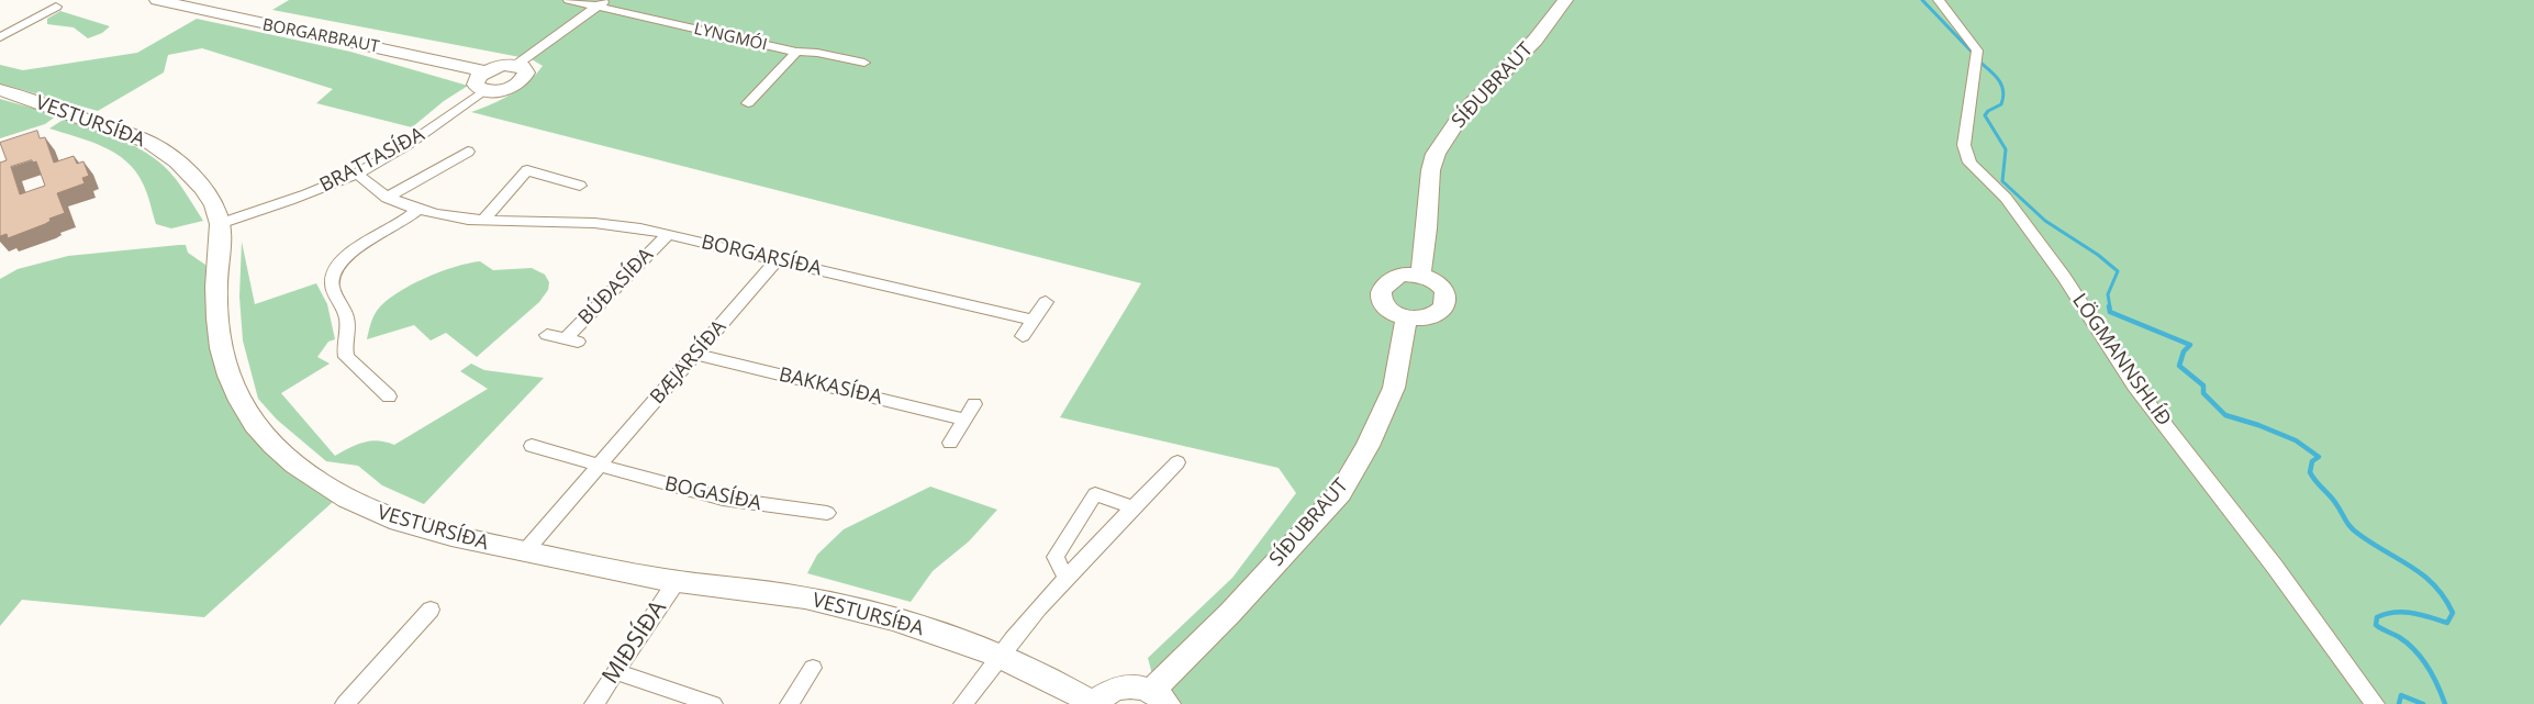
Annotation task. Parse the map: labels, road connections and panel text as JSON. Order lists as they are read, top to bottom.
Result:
{
  "streets": {
    "street": [
      "BORGARBRAUT",
      "LYNGMÓI",
      "SÍÐUBRAUT",
      "VESTURSÍÐA",
      "BRATTASÍÐA",
      "BORGARSÍÐA",
      "BÚÐASÍÐA",
      "LÖGMANNSHLÍÐ",
      "BÆJARSÍÐA",
      "BAKKASÍÐA",
      "BOGASÍÐA",
      "MIÐSÍÐA"
    ]
  },
  "crossings": [
    ["VESTURSÍÐA", "BRATTASÍÐA"],
    ["VESTURSÍÐA", "BÆJARSÍÐA"],
    ["VESTURSÍÐA", "MIÐSÍÐA"],
    ["BRATTASÍÐA", "BORGARSÍÐA"],
    ["BORGARSÍÐA", "BÚÐASÍÐA"],
    ["BORGARSÍÐA", "BÆJARSÍÐA"],
    ["BÆJARSÍÐA", "BAKKASÍÐA"],
    ["BÆJARSÍÐA", "BOGASÍÐA"]
  ]
}
